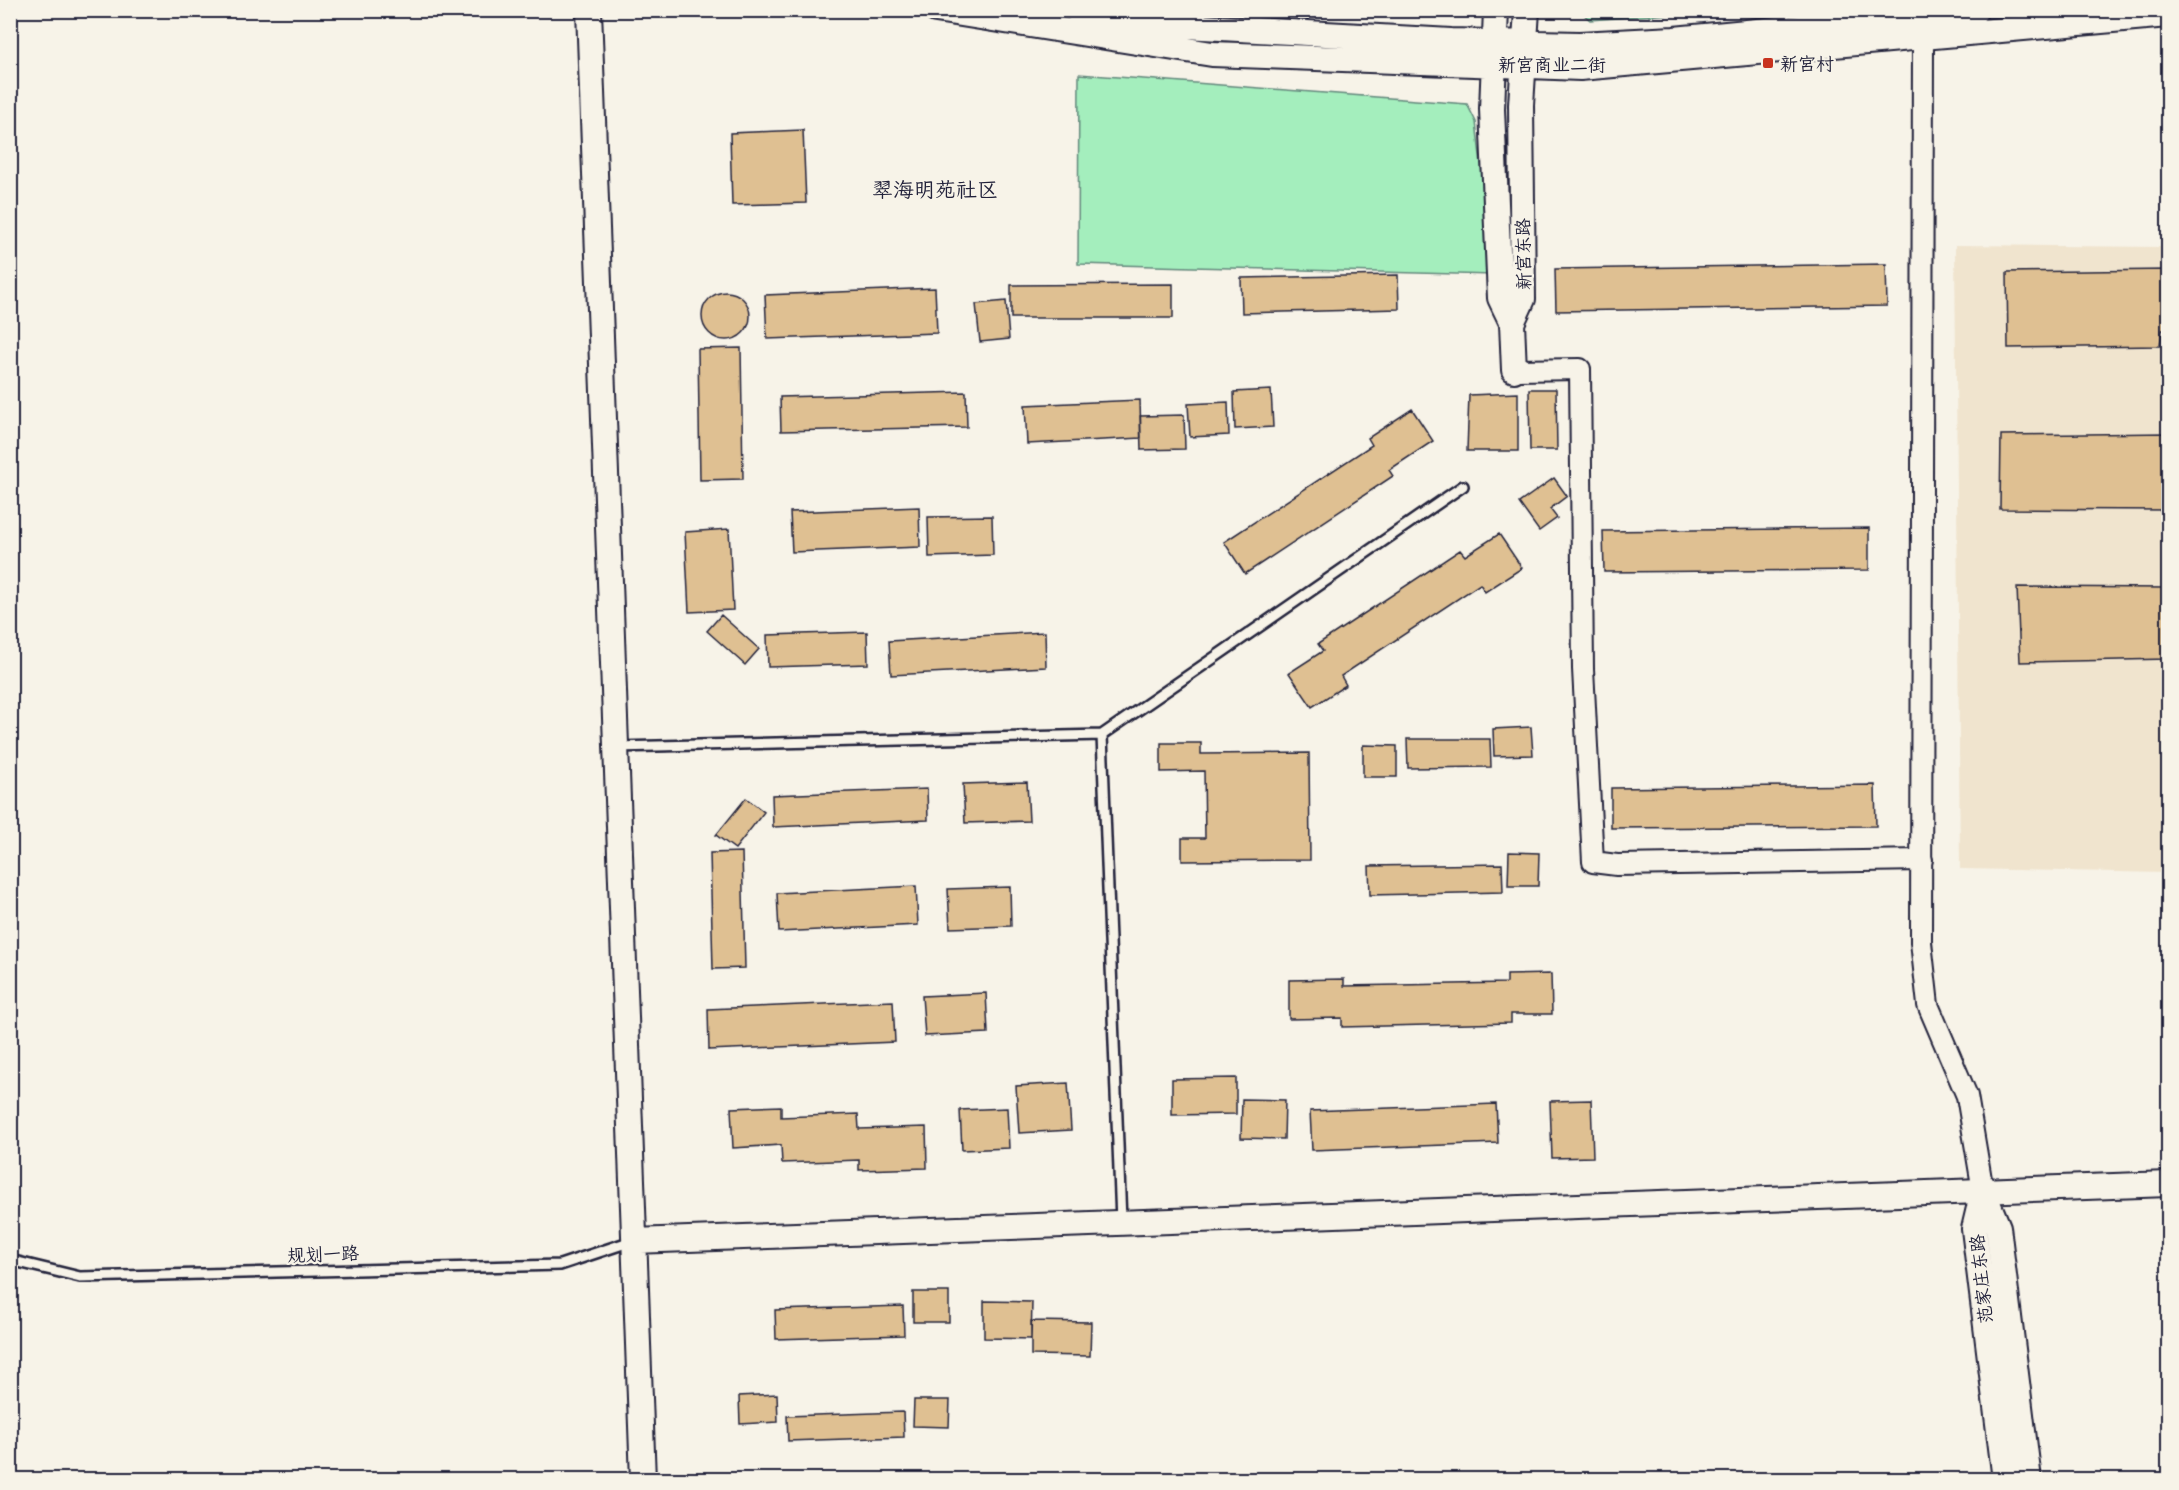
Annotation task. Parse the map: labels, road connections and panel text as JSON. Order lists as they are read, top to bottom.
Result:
{
  "streets": {
    "street": ["新宫商业二街", "新宫东路", "范家庄东路"],
    "lane": ["规划一路"]
  },
  "crossings": [
    ["新宫商业二街", "新宫东路"]
  ],
  "districts": ["翠海明苑社区"],
  "places": {
    "transit": ["新宫村"]
  }
}
